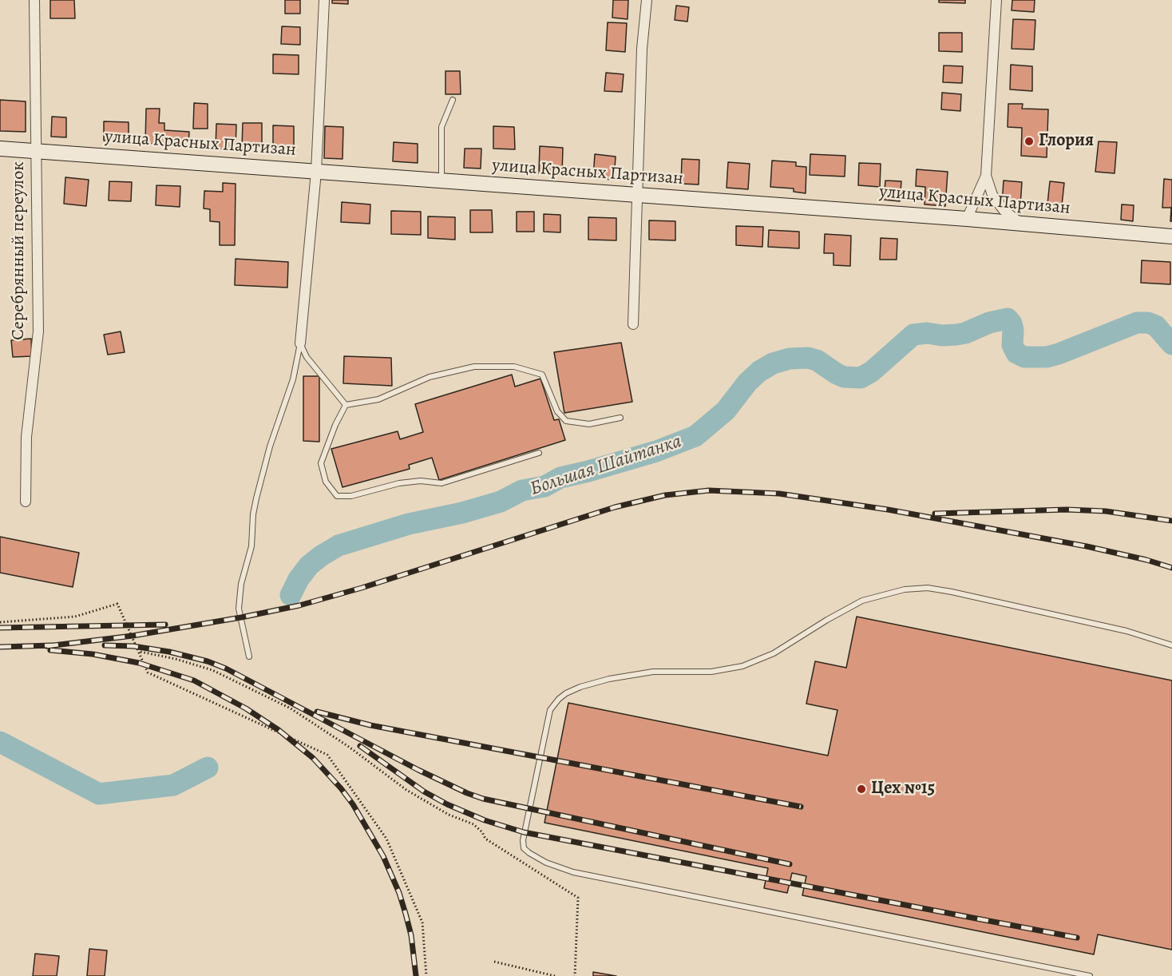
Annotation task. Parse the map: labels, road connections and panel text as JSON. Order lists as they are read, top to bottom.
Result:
{
  "streets": {
    "street": ["улица Красных Партизан", "Серебрянный переулок"]
  },
  "crossings": [
    ["улица Красных Партизан", "Серебрянный переулок"]
  ],
  "water": ["Большая Шайтанка"],
  "places": ["Глория", "Цех №15"]
}
